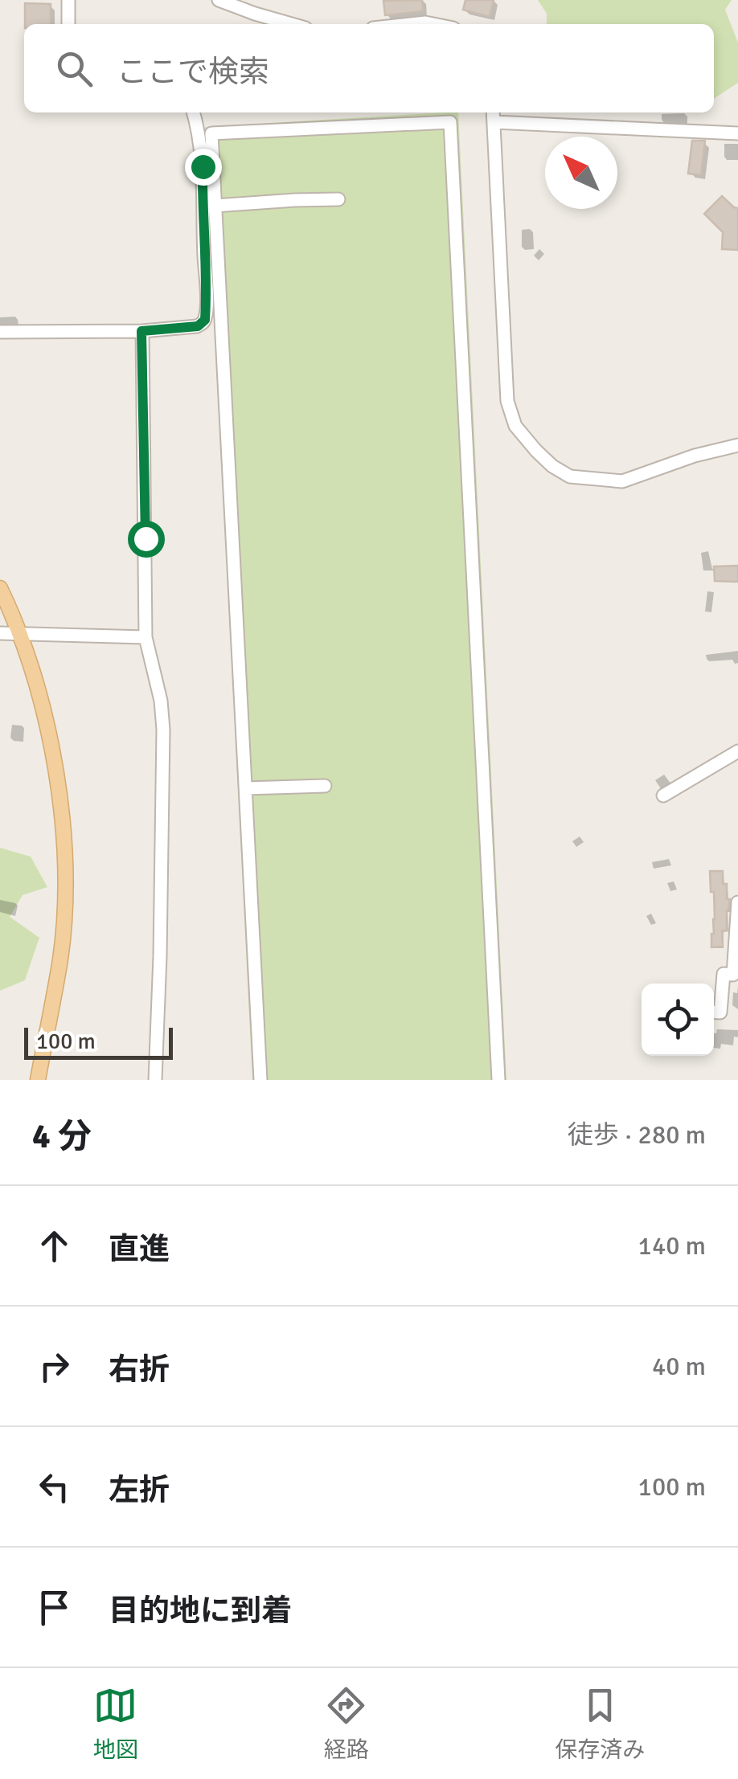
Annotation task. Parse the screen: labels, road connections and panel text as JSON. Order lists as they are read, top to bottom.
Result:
{
  "scale_bar": "100 m",
  "north": "top left",
  "page": {
    "search": "ここで検索",
    "scale": "100 m",
    "heading": ["4 分", "徒歩 · 280 m"],
    "list": [
      ["直進", "140 m"],
      ["右折", "40 m"],
      ["左折", "100 m"],
      "目的地に到着"
    ],
    "nav": ["地図", "経路", "保存済み"]
  }
}
